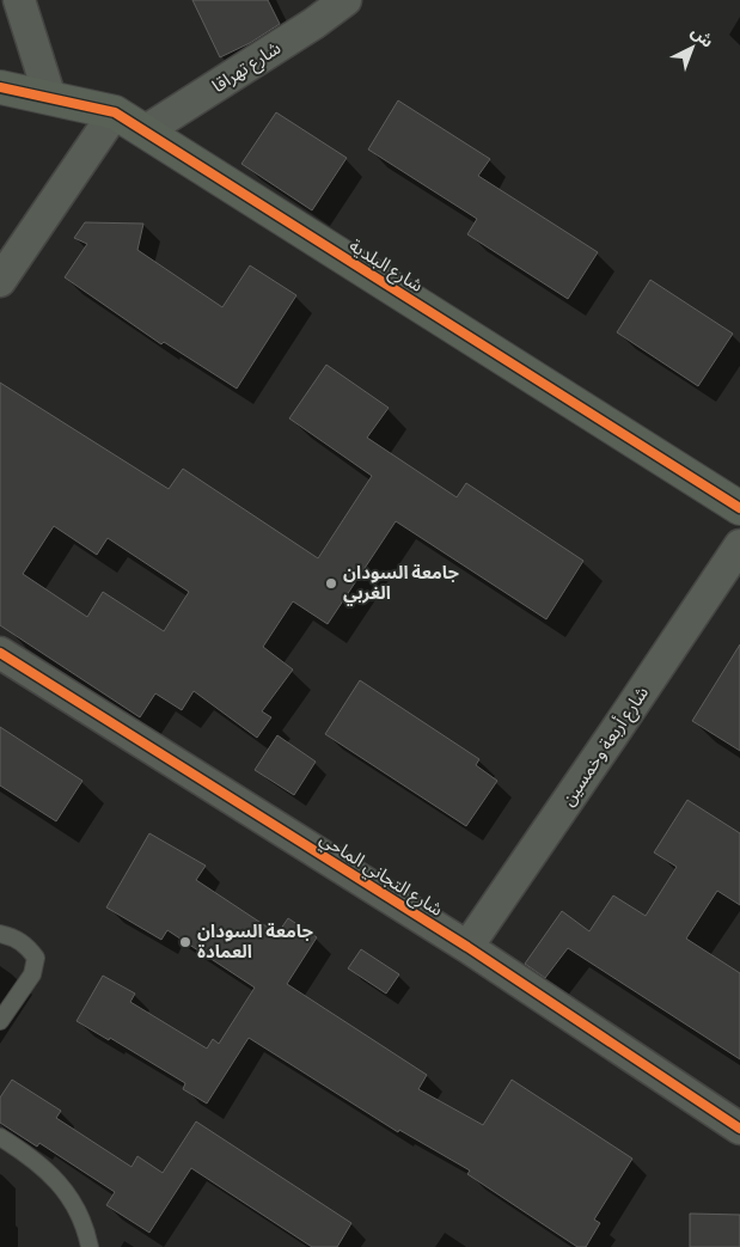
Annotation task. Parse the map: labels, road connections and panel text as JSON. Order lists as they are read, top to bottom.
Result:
{
  "streets": {
    "street": [
      "شارع تهراقا",
      "شارع البلدية",
      "شارع أربعة وخمسين",
      "شارع التجاني الماحي"
    ]
  },
  "crossings": [
    ["شارع تهراقا", "شارع البلدية"],
    ["شارع أربعة وخمسين", "شارع التجاني الماحي"]
  ],
  "places": ["جامعة السودان الغربي", "جامعة السودان العمادة"],
  "north": "top right"
}
